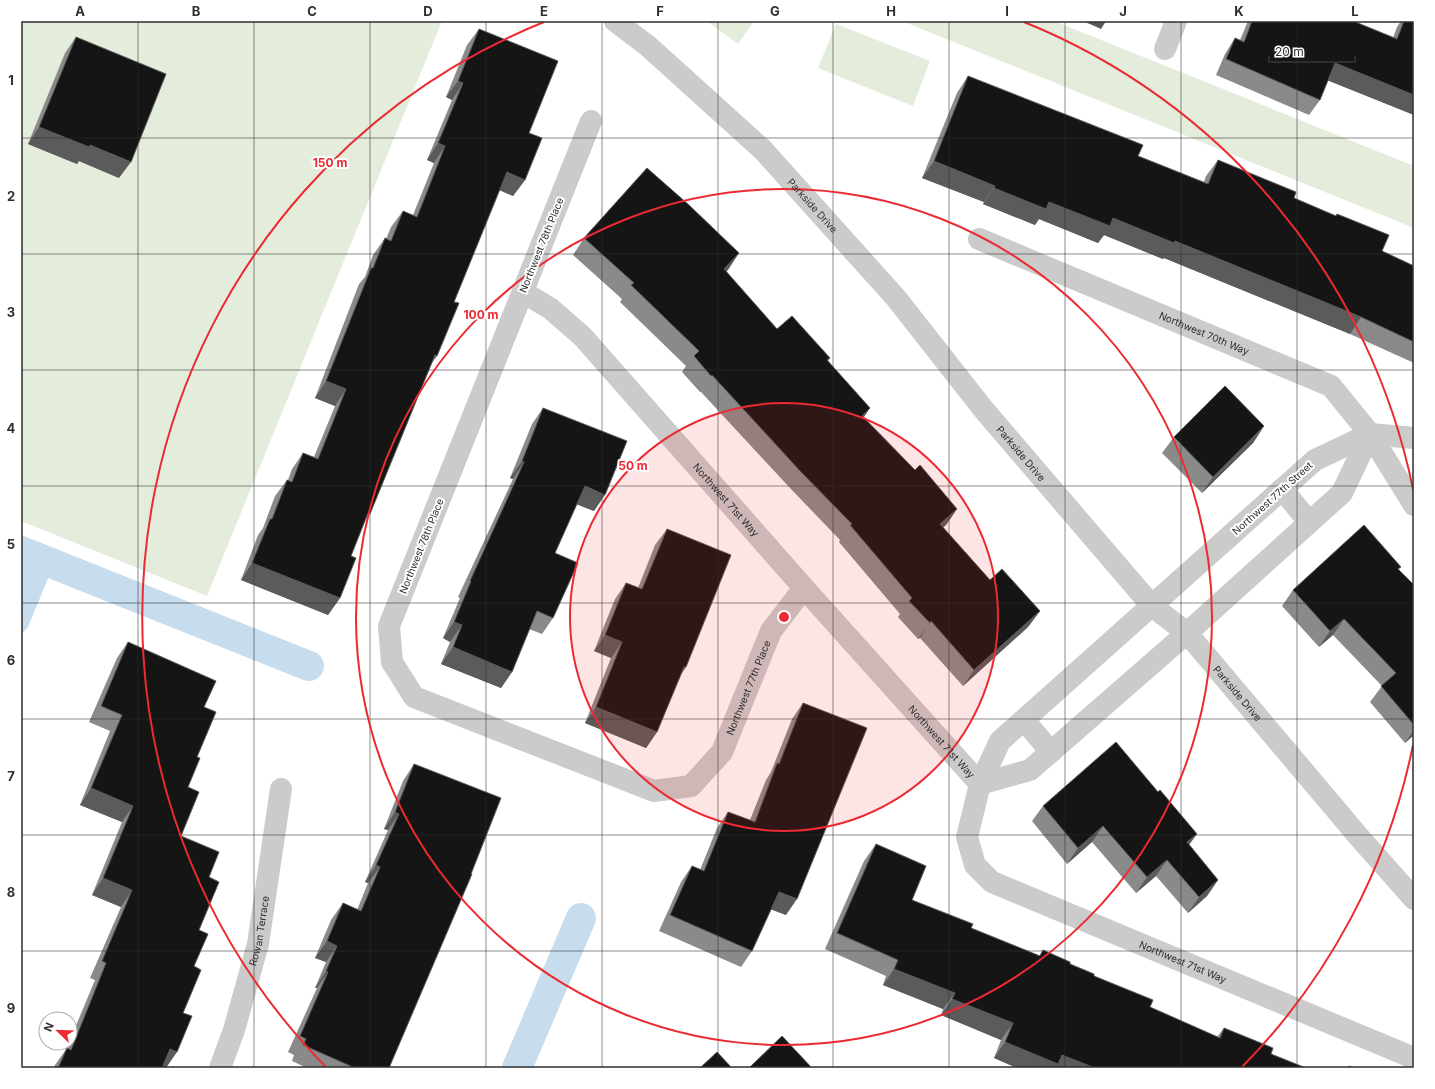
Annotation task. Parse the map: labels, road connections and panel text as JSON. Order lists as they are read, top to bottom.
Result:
{
  "streets": {
    "street": [
      "Parkside Drive",
      "Northwest 78th Place",
      "Northwest 70th Way",
      "Northwest 77th Street",
      "Northwest 71st Way",
      "Northwest 77th Place",
      "Rowan Terrace"
    ]
  },
  "crossings": [
    ["Parkside Drive", "Northwest 77th Street"],
    ["Northwest 78th Place", "Northwest 71st Way"],
    ["Northwest 78th Place", "Northwest 77th Place"],
    ["Northwest 70th Way", "Northwest 77th Street"],
    ["Northwest 77th Street", "Northwest 71st Way"],
    ["Northwest 71st Way", "Northwest 77th Place"]
  ],
  "scale_bar": "20 m",
  "north": "top left",
  "grid": {
    "columns": [
      "A",
      "B",
      "C",
      "D",
      "E",
      "F",
      "G",
      "H",
      "I",
      "J",
      "K",
      "L"
    ],
    "rows": [
      "1",
      "2",
      "3",
      "4",
      "5",
      "6",
      "7",
      "8",
      "9"
    ]
  },
  "rings": ["150 m", "100 m", "50 m"]
}
